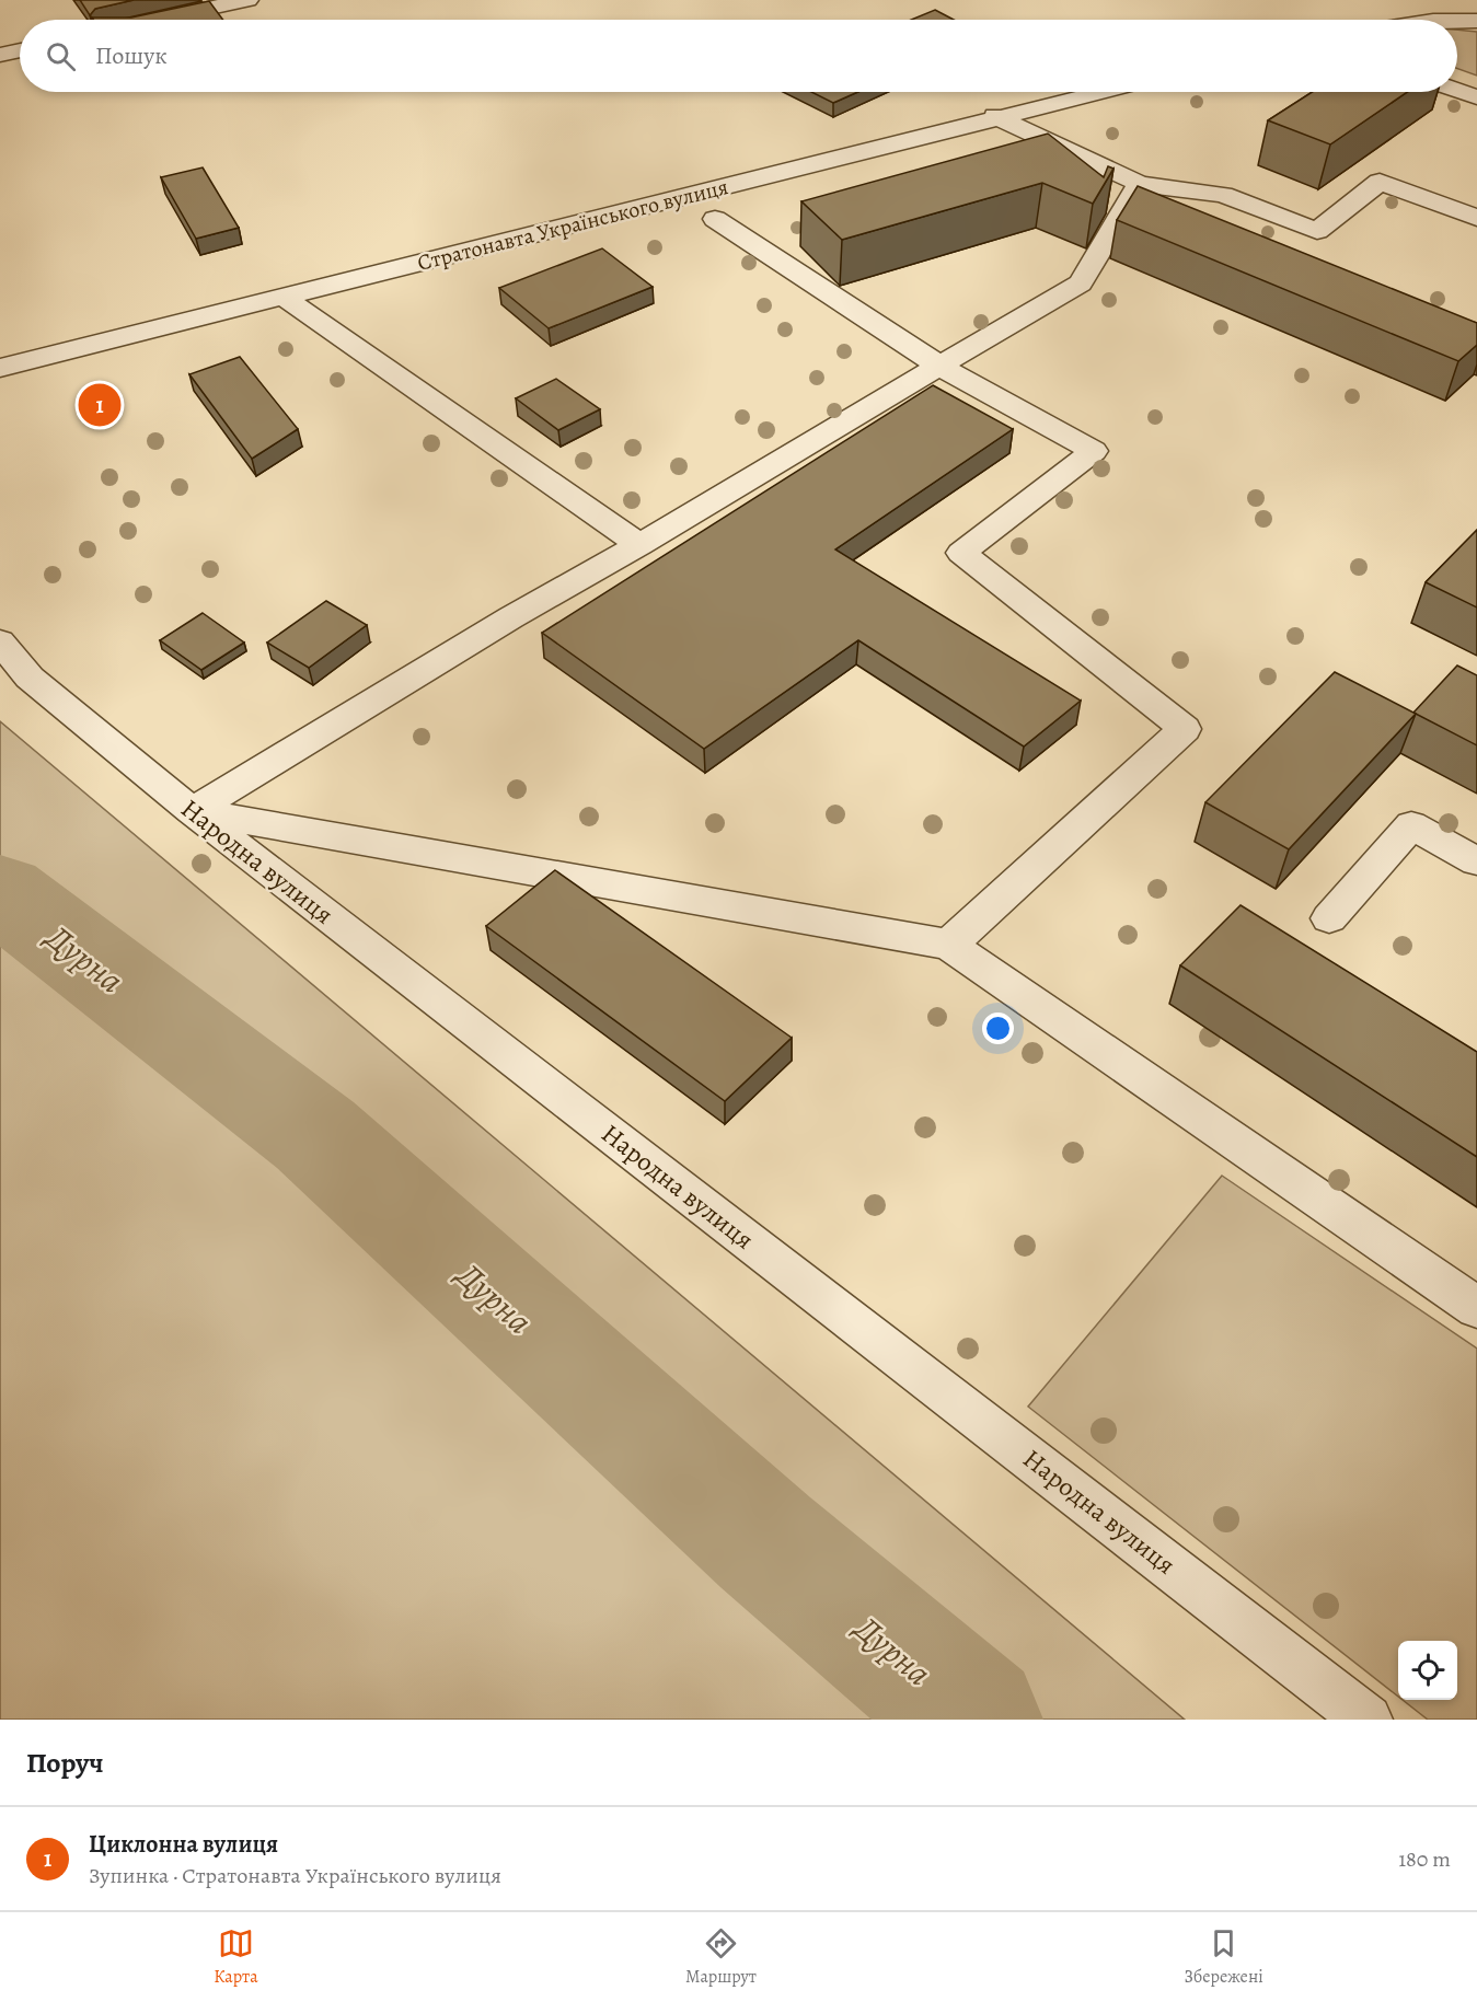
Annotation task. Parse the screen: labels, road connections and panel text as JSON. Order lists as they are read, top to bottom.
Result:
{
  "streets": {
    "street": ["Стратонавта Українського вулиця", "Народна вулиця"]
  },
  "water": ["Дурна"],
  "page": {
    "search": "Пошук",
    "pins": "1",
    "heading": "Поруч",
    "list": [
      {
        "mark": "1",
        "name": "Циклонна вулиця",
        "note": "Зупинка · Стратонавта Українського вулиця",
        "value": "180 m"
      }
    ],
    "nav": ["Карта", "Маршрут", "Збережені"]
  }
}
